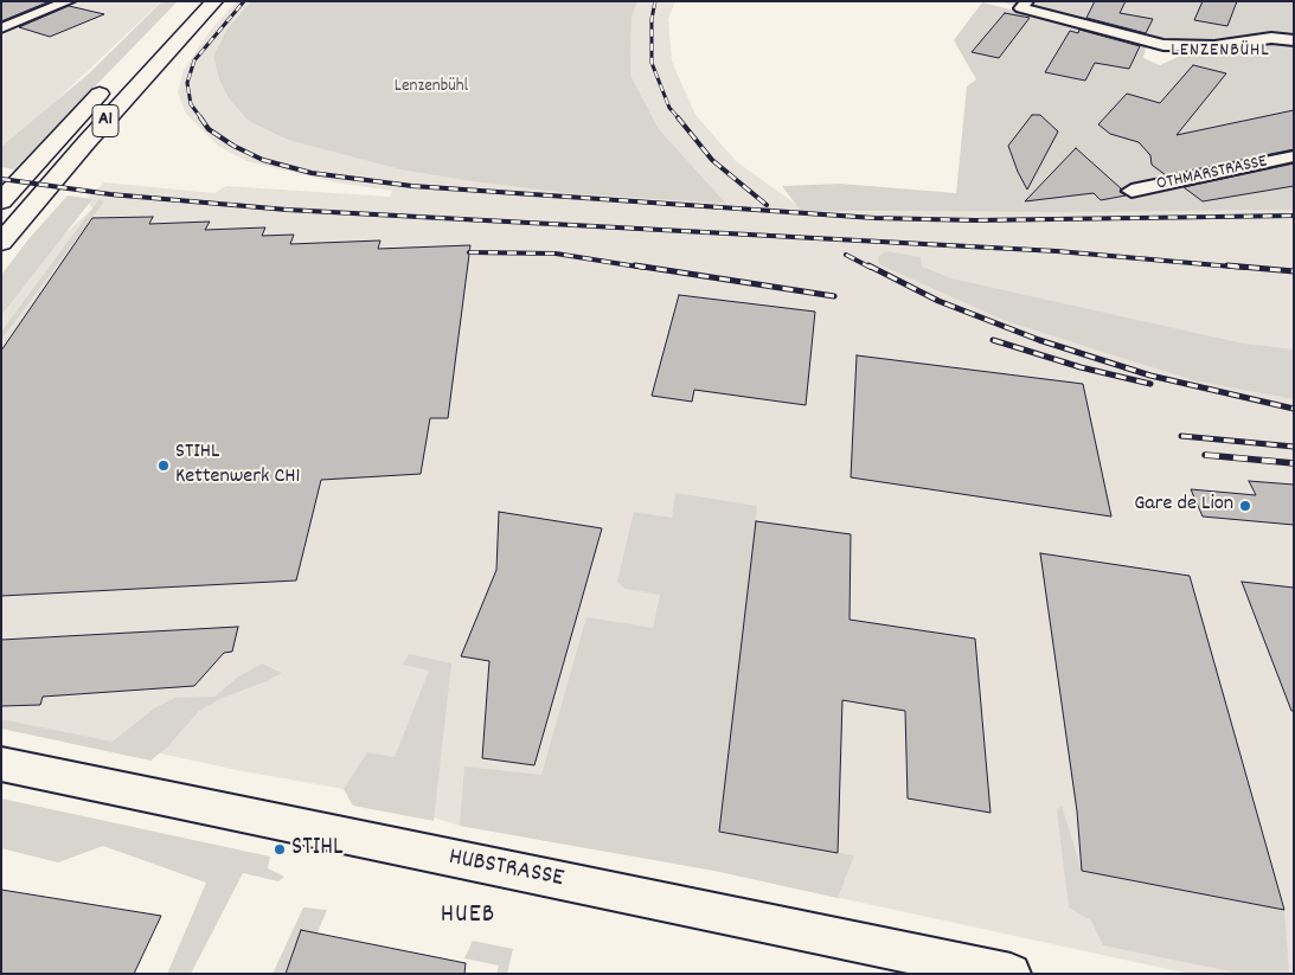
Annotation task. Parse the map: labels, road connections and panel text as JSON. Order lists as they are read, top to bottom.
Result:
{
  "streets": {
    "highway": ["A1"],
    "street": ["OTHMARSTRASSE", "HUBSTRASSE"]
  },
  "districts": ["LENZENBÜHL", "HUEB"],
  "parks": ["Lenzenbühl"],
  "places": ["STIHL Kettenwerk CH1", "Gare de Lion", "STIHL"]
}
